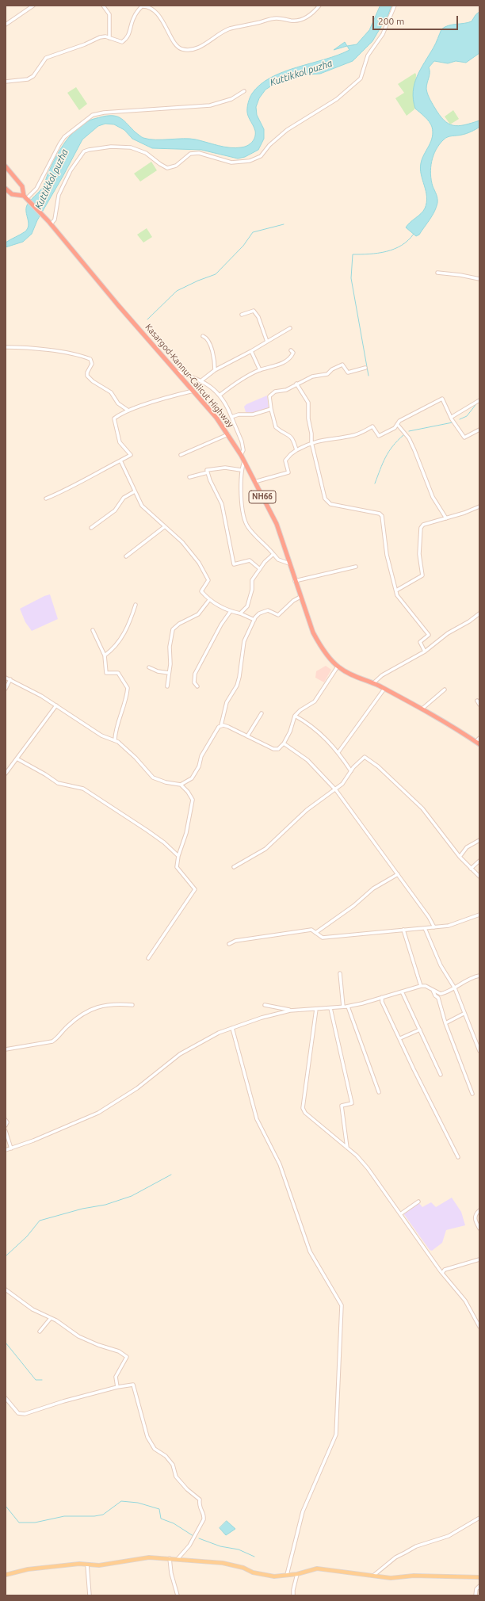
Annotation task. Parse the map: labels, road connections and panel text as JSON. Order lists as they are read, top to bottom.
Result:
{
  "streets": {
    "highway": ["Kasargod-Kannur-Calicut Highway", "NH66"]
  },
  "water": ["Kuttikkol puzha"],
  "scale_bar": "200 m"
}
